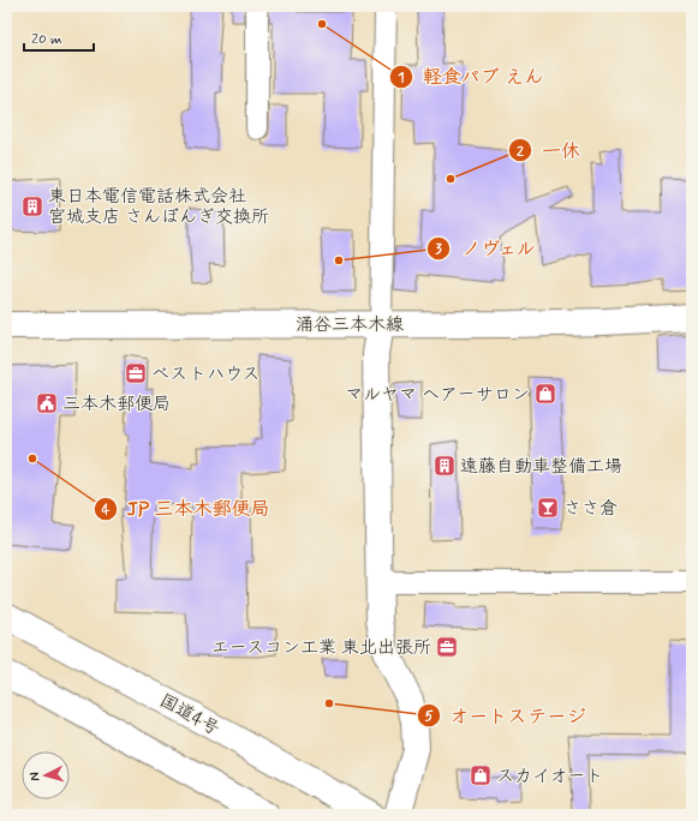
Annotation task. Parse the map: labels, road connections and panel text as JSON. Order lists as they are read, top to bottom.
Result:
{
  "streets": {
    "main road": ["涌谷三本木線", "国道4号"]
  },
  "places": {
    "other": [
      "軽食パブ えん",
      "一休",
      "ノヴェル",
      "JP 三本木郵便局",
      "オートステージ"
    ],
    "building": ["東日本電信電話株式会社 宮城支店 さんぼんぎ交換所", "遠藤自動車整備工場"],
    "office": ["ベストハウス", "エースコン工業 東北出張所"],
    "shop": ["マルヤマ ヘアーサロン", "スカイオート"],
    "public building": ["三本木郵便局"],
    "bar": ["ささ倉"]
  },
  "scale_bar": "20 m",
  "north": "left"
}
